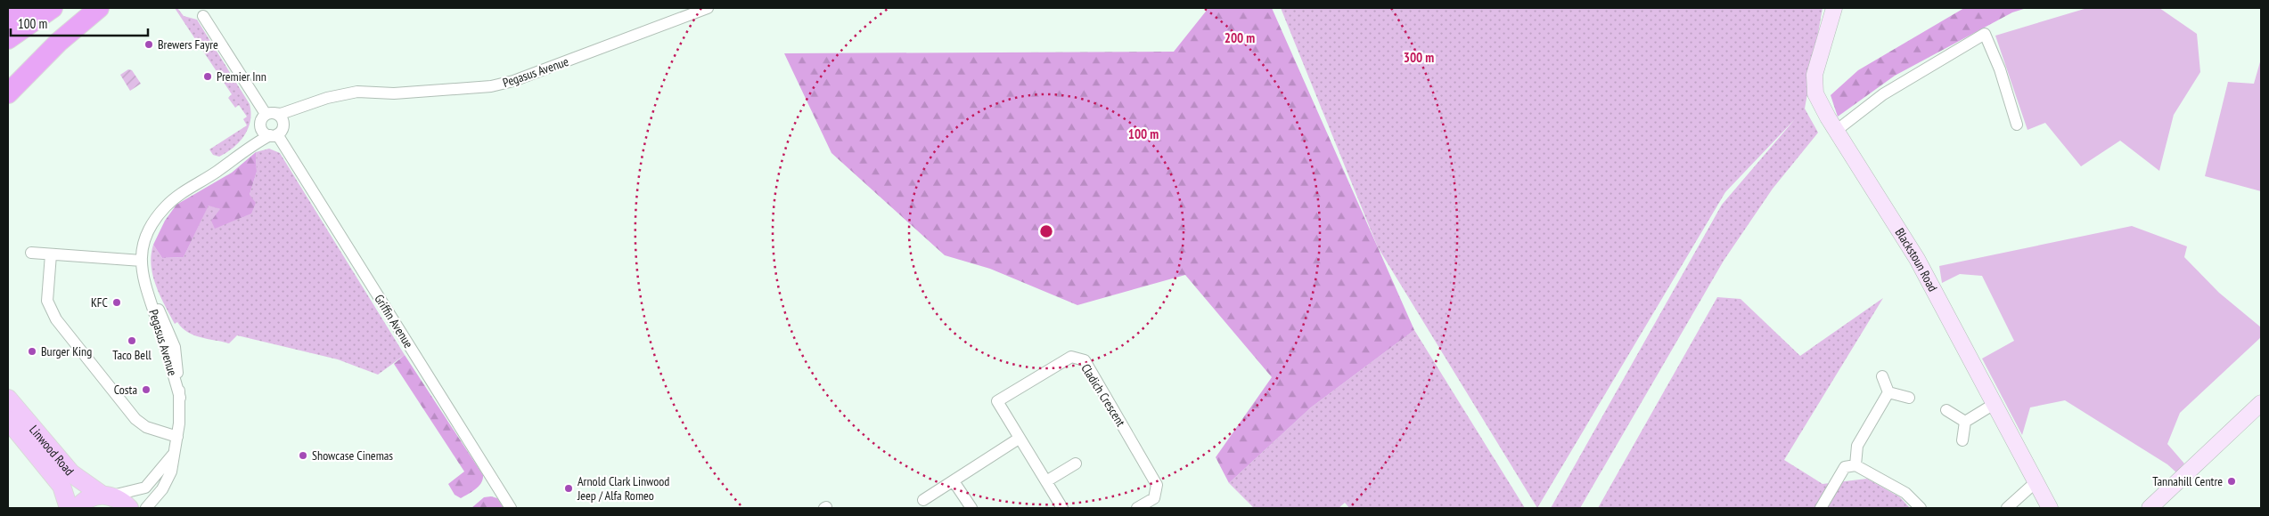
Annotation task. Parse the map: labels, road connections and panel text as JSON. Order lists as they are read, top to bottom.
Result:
{
  "streets": {
    "main road": ["Linwood Road"],
    "street": [
      "Pegasus Avenue",
      "Blackstoun Road",
      "Griffin Avenue",
      "Cladich Crescent"
    ]
  },
  "crossings": [
    ["Pegasus Avenue", "Griffin Avenue"],
    ["Pegasus Avenue", "Linwood Road"]
  ],
  "places": [
    "Brewers Fayre",
    "Premier Inn",
    "KFC",
    "Taco Bell",
    "Burger King",
    "Costa",
    "Showcase Cinemas",
    "Tannahill Centre",
    "Arnold Clark Linwood Jeep / Alfa Romeo"
  ],
  "scale_bar": "100 m",
  "rings": ["200 m", "300 m", "100 m"]
}
